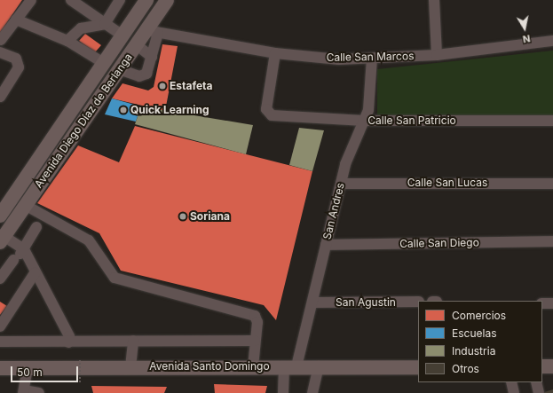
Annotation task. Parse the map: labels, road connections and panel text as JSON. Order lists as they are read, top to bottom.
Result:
{
  "streets": {
    "main road": ["Avenida Diego Díaz de Berlanga", "Avenida Santo Domingo"],
    "street": [
      "Calle San Marcos",
      "Calle San Patricio",
      "Calle San Lucas",
      "San Andres",
      "Calle San Diego",
      "San Agustin"
    ]
  },
  "crossings": [
    ["Calle San Marcos", "Avenida Diego Díaz de Berlanga"],
    ["Calle San Marcos", "Calle San Patricio"],
    ["Calle San Marcos", "San Andres"],
    ["Calle San Patricio", "San Andres"],
    ["Calle San Lucas", "San Andres"],
    ["San Andres", "Calle San Diego"],
    ["San Andres", "San Agustin"],
    ["San Andres", "Avenida Santo Domingo"]
  ],
  "places": ["Estafeta", "Quick Learning", "Soriana"],
  "legend": [
    "Comercios",
    "Escuelas",
    "Industria",
    "Otros"
  ],
  "scale_bar": "50 m",
  "north": "bottom"
}
